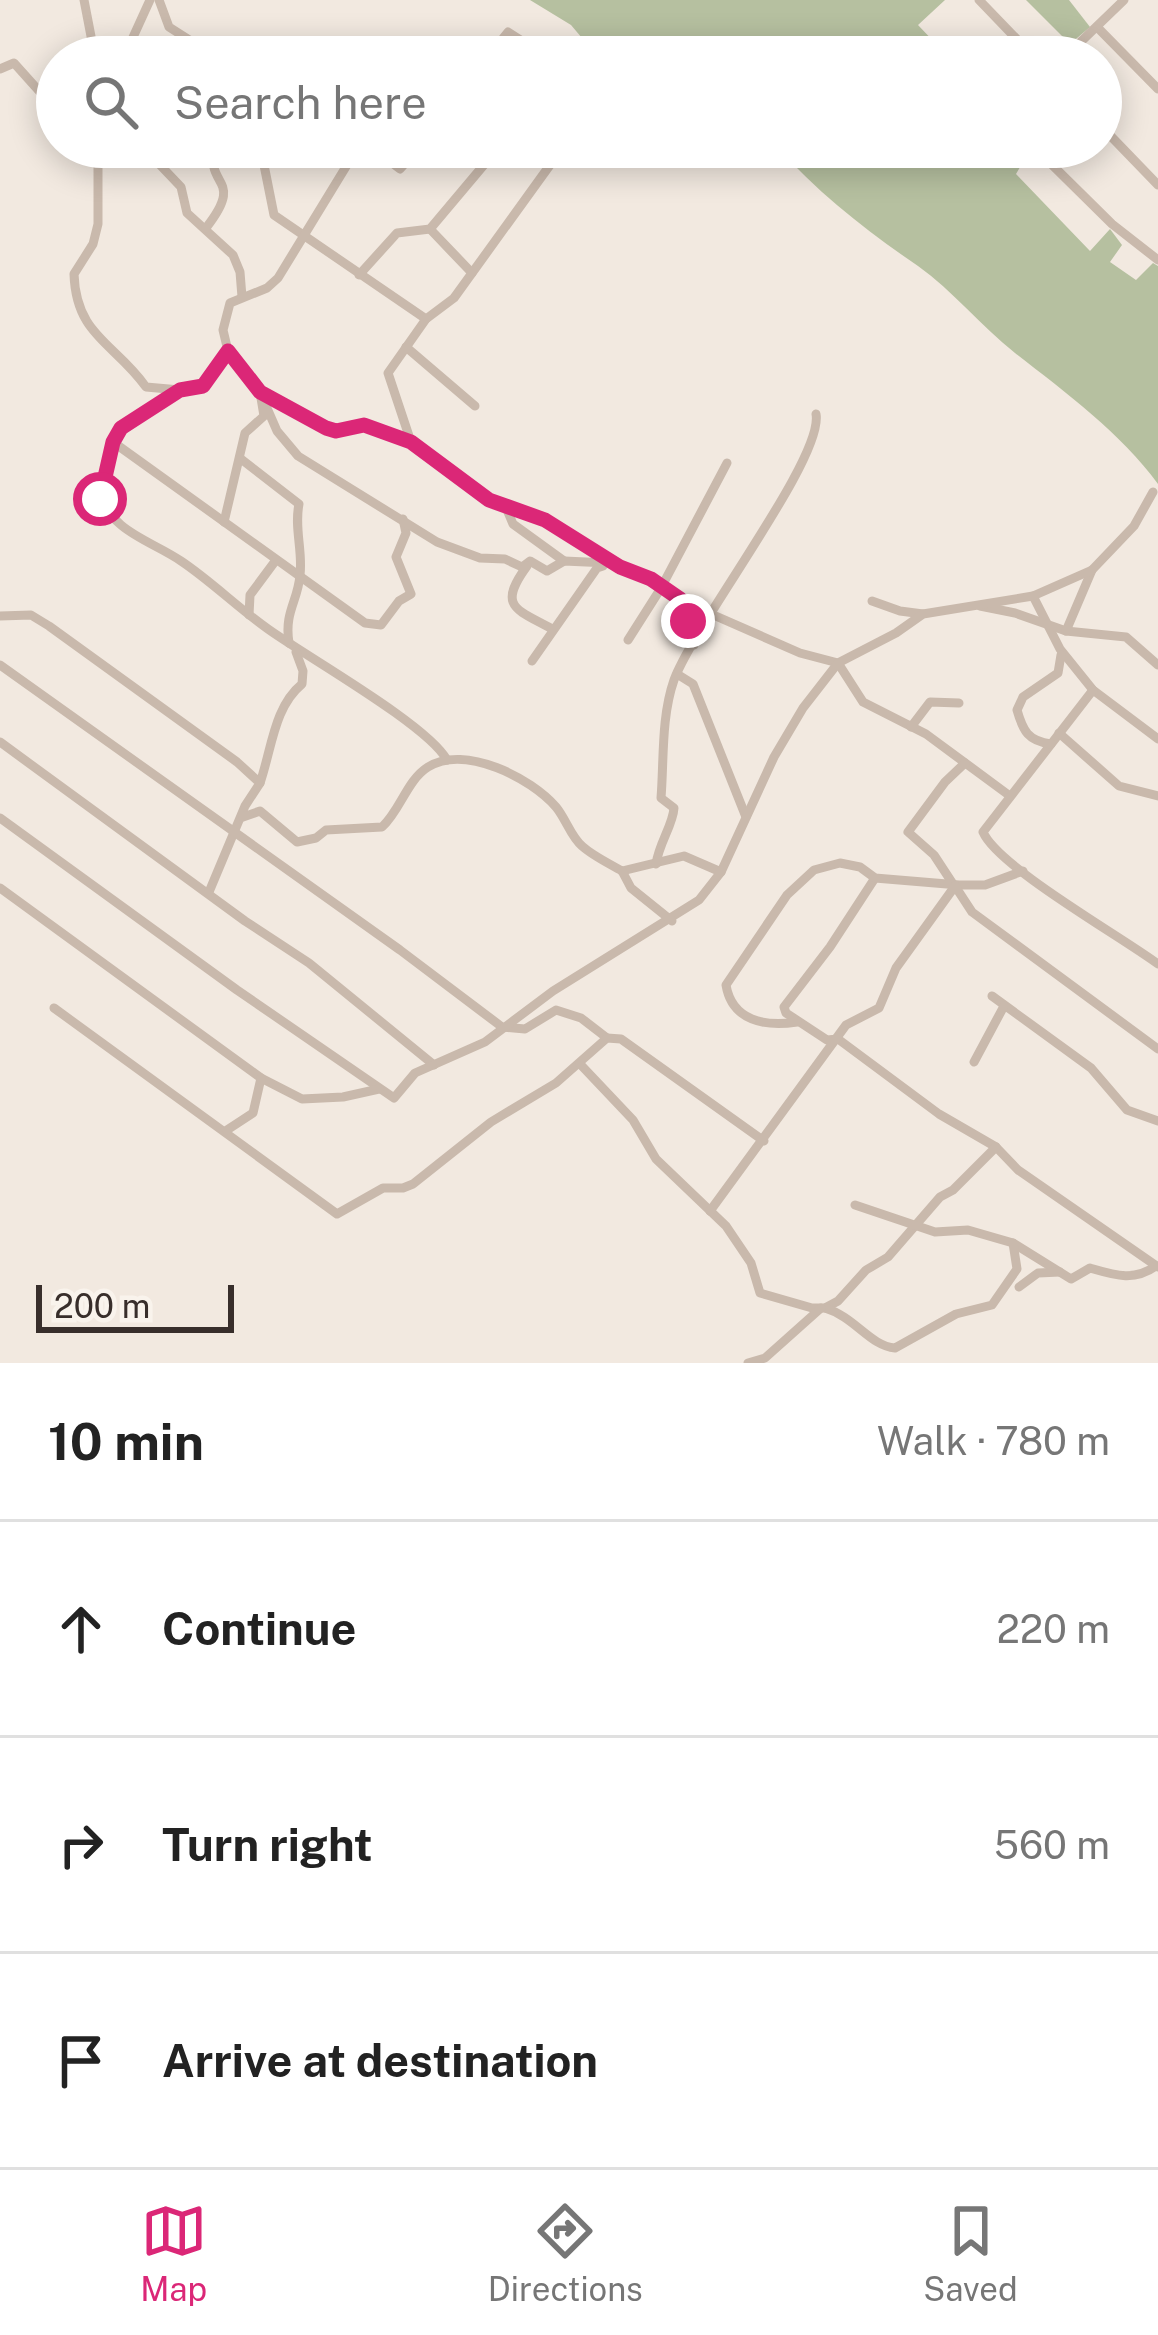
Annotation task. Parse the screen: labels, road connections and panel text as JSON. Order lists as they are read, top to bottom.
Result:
{
  "scale_bar": "200 m",
  "page": {
    "search": "Search here",
    "scale": "200 m",
    "heading": ["10 min", "Walk · 780 m"],
    "list": [
      ["Continue", "220 m"],
      ["Turn right", "560 m"],
      "Arrive at destination"
    ],
    "nav": ["Map", "Directions", "Saved"]
  }
}
